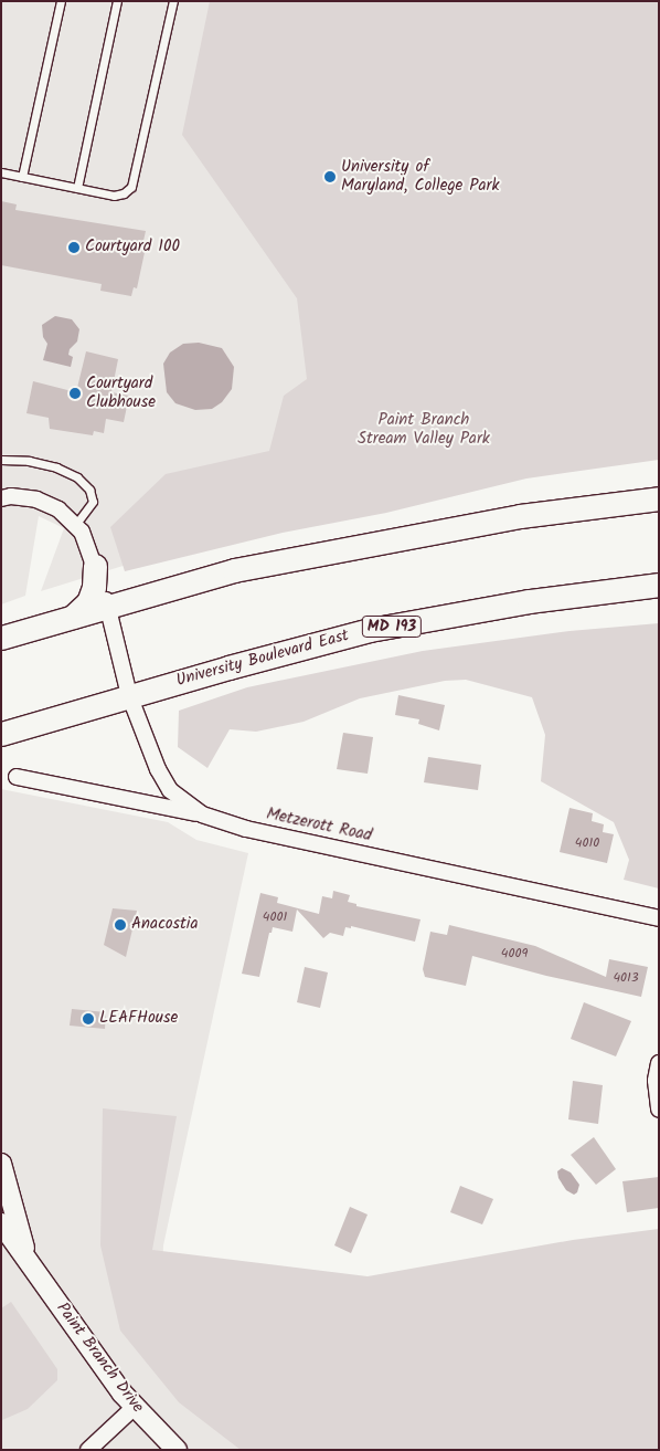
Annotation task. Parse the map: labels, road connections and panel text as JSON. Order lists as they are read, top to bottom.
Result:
{
  "streets": {
    "main road": ["MD 193", "University Boulevard East"],
    "street": ["Metzerott Road", "Paint Branch Drive"]
  },
  "crossings": [
    ["University Boulevard East", "Metzerott Road"]
  ],
  "parks": ["Paint Branch Stream Valley Park"],
  "places": [
    "University of Maryland, College Park",
    "Courtyard 100",
    "Courtyard Clubhouse",
    "Anacostia",
    "LEAFHouse"
  ],
  "house_numbers": [
    "4010",
    "4001",
    "4009",
    "4013"
  ]
}
